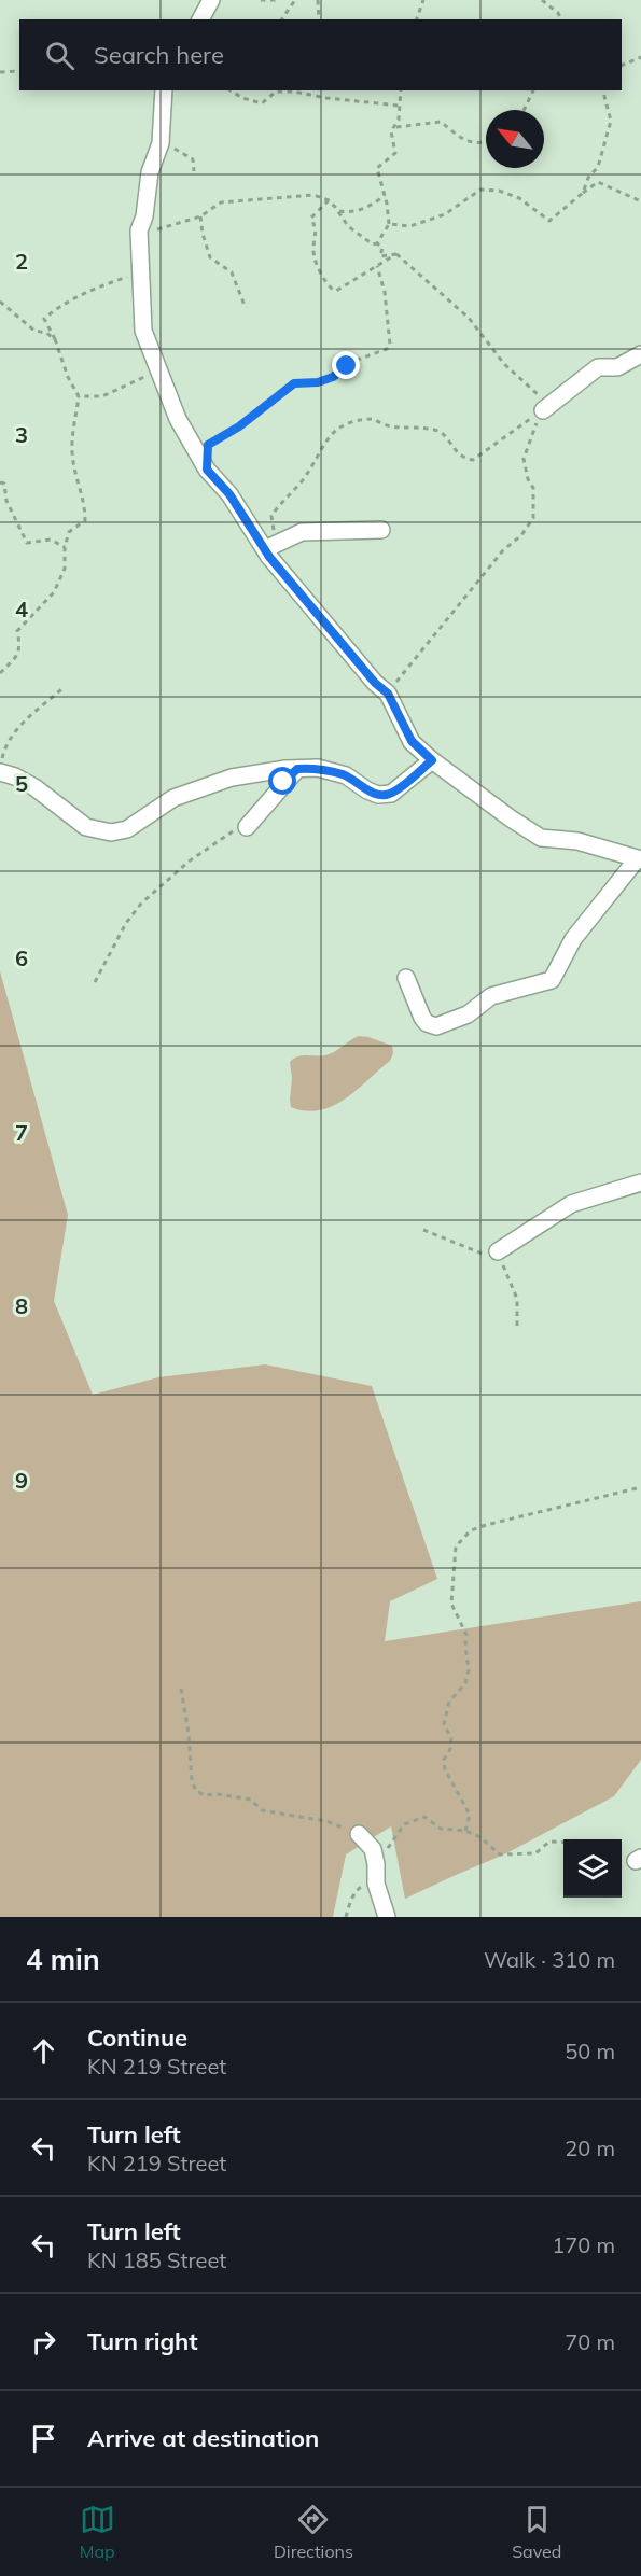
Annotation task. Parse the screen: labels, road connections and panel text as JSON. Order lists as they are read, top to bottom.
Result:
{
  "north": "top left",
  "page": {
    "search": "Search here",
    "heading": ["4 min", "Walk · 310 m"],
    "list": [
      ["Continue", "KN 219 Street", "50 m"],
      ["Turn left", "KN 219 Street", "20 m"],
      ["Turn left", "KN 185 Street", "170 m"],
      ["Turn right", "70 m"],
      "Arrive at destination"
    ],
    "nav": ["Map", "Directions", "Saved"]
  },
  "grid": {
    "rows": [
      "2",
      "3",
      "4",
      "5",
      "6",
      "7",
      "8",
      "9"
    ]
  }
}
